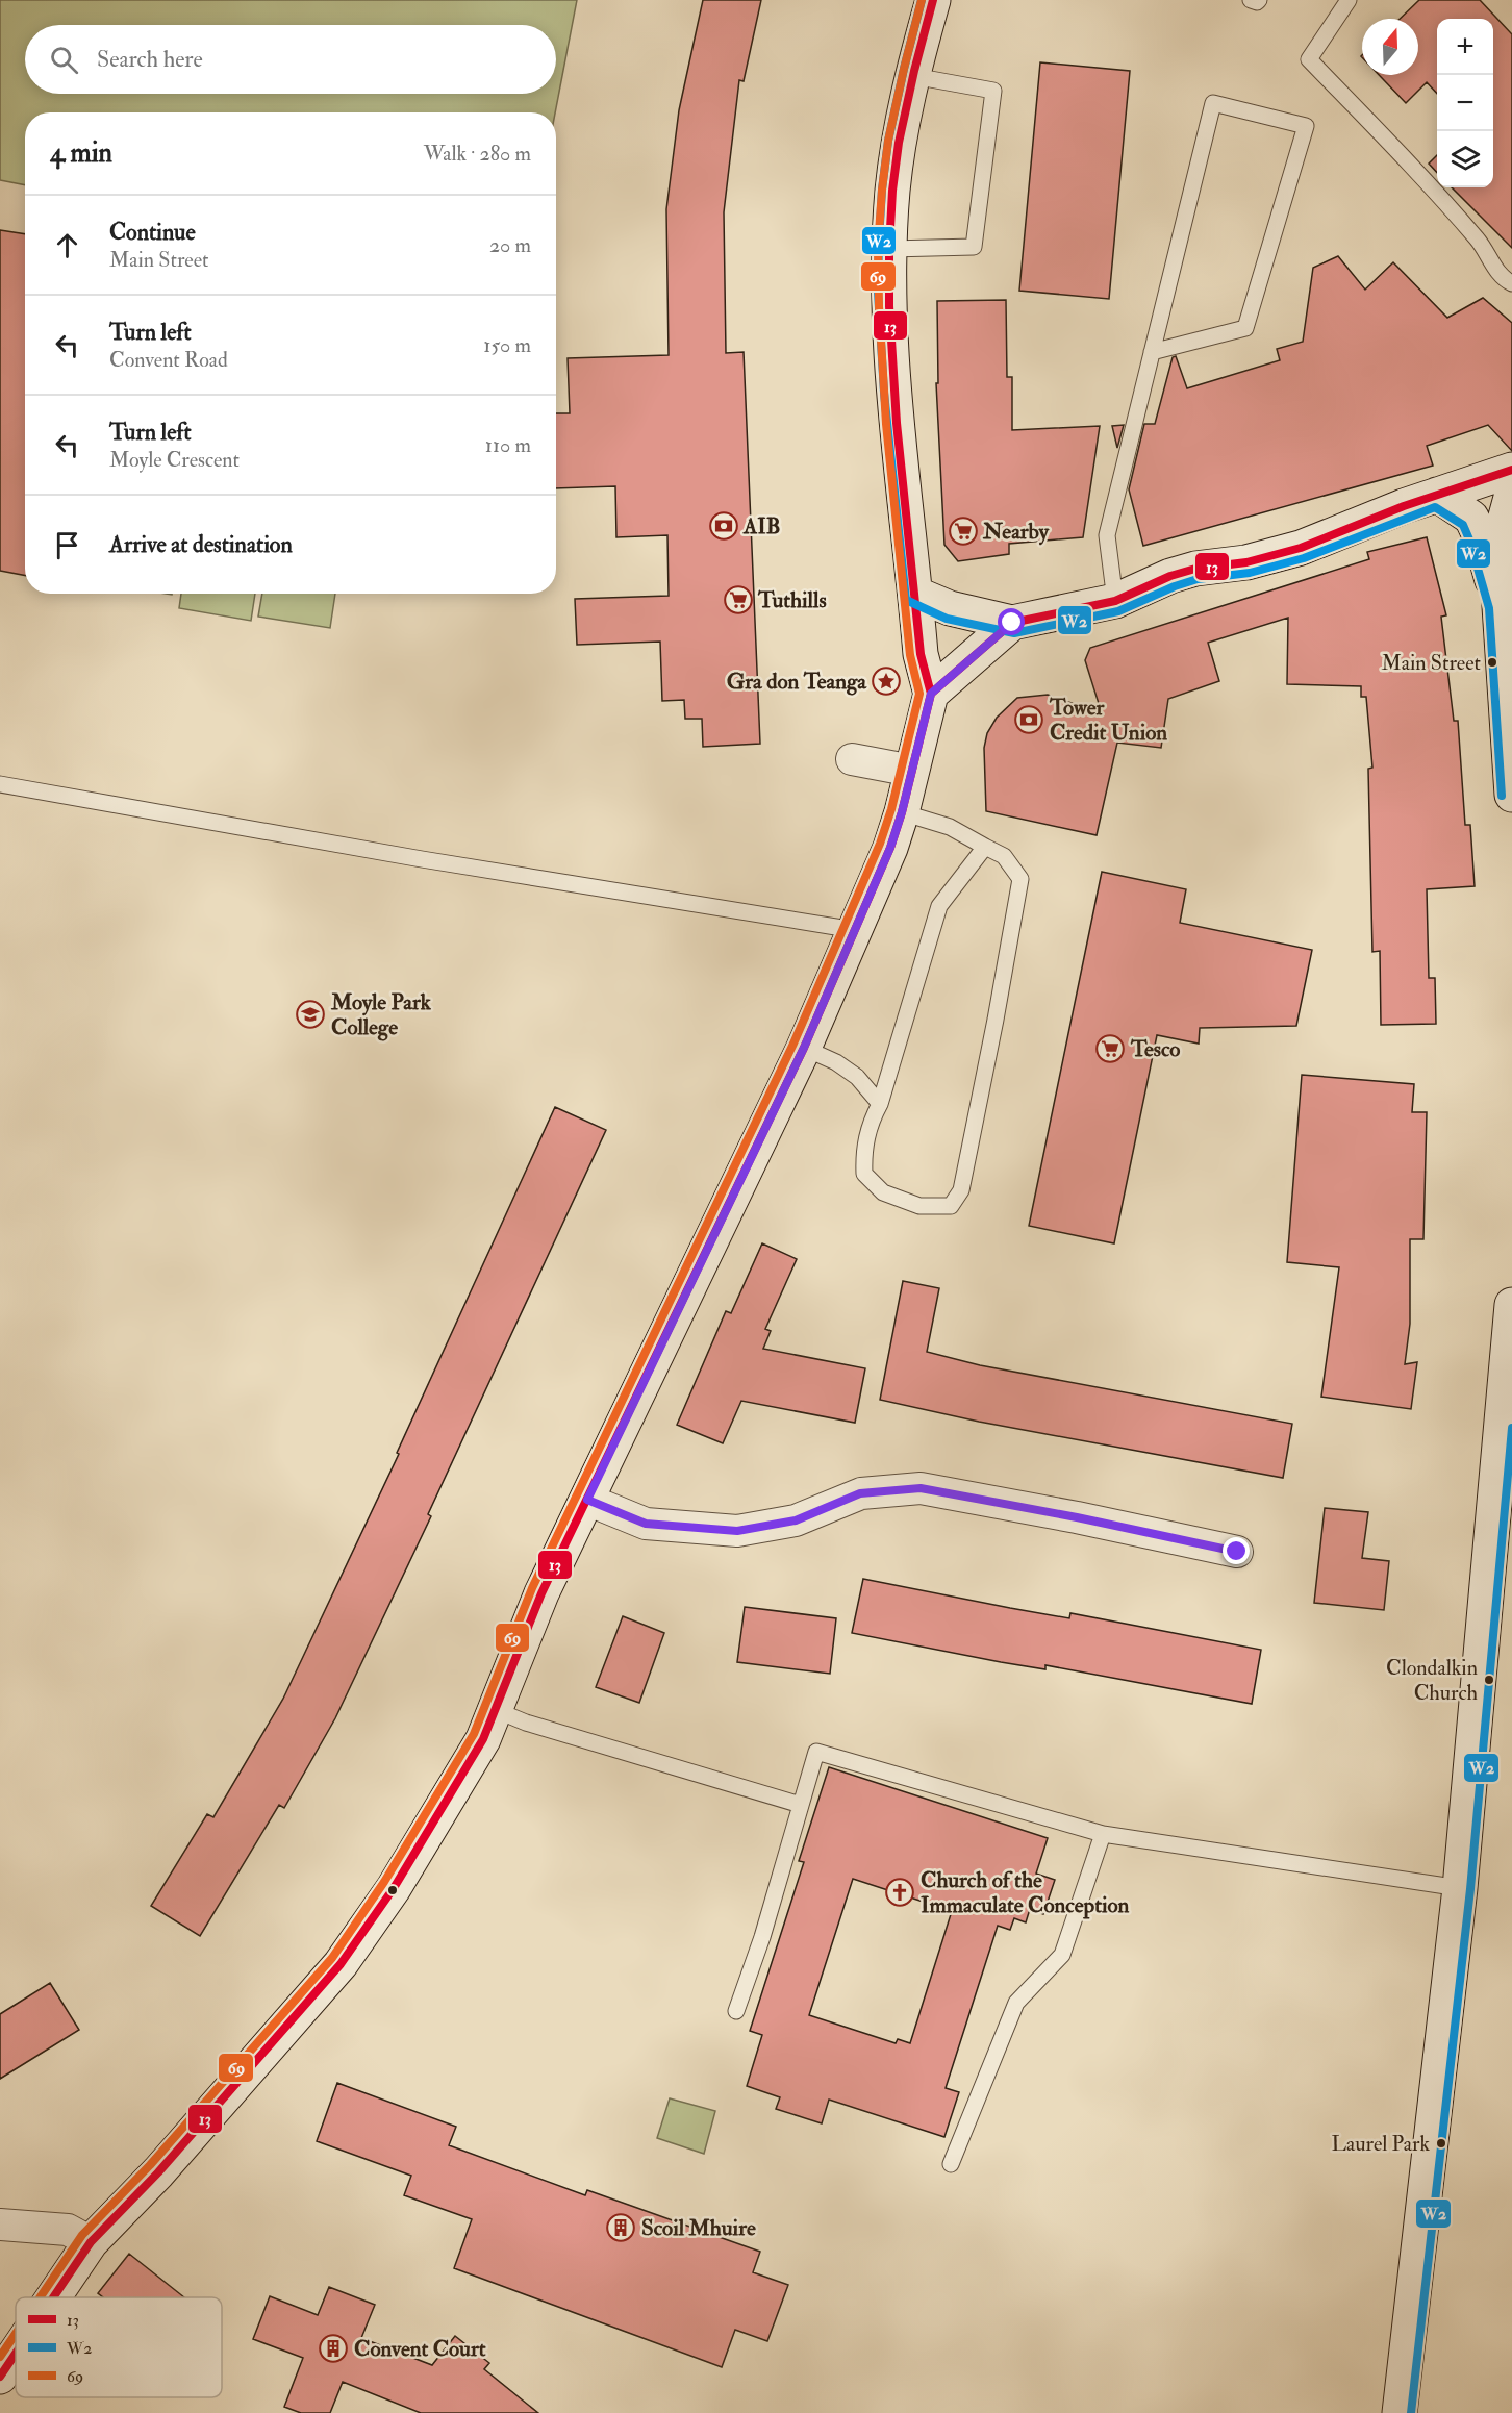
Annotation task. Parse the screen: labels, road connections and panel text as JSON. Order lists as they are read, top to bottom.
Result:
{
  "places": {
    "bank": ["AIB", "Tower Credit Union"],
    "supermarket": ["Nearby", "Tuthills", "Tesco"],
    "other": ["Main Street", "Clondalkin Church", "Laurel Park"],
    "place": ["Gra don Teanga"],
    "school or university": ["Moyle Park College"],
    "church": ["Church of the Immaculate Conception"],
    "building": ["Scoil Mhuire", "Convent Court"]
  },
  "lines": ["transit line 13", "transit line W2", "transit line 69"],
  "legend": ["13", "W2", "69"],
  "north": "top",
  "page": {
    "map_buttons": ["+", "−"],
    "search": "Search here",
    "heading": ["4 min", "Walk · 280 m"],
    "list": [
      ["Continue", "Main Street", "20 m"],
      ["Turn left", "Convent Road", "150 m"],
      ["Turn left", "Moyle Crescent", "110 m"],
      "Arrive at destination"
    ]
  }
}
